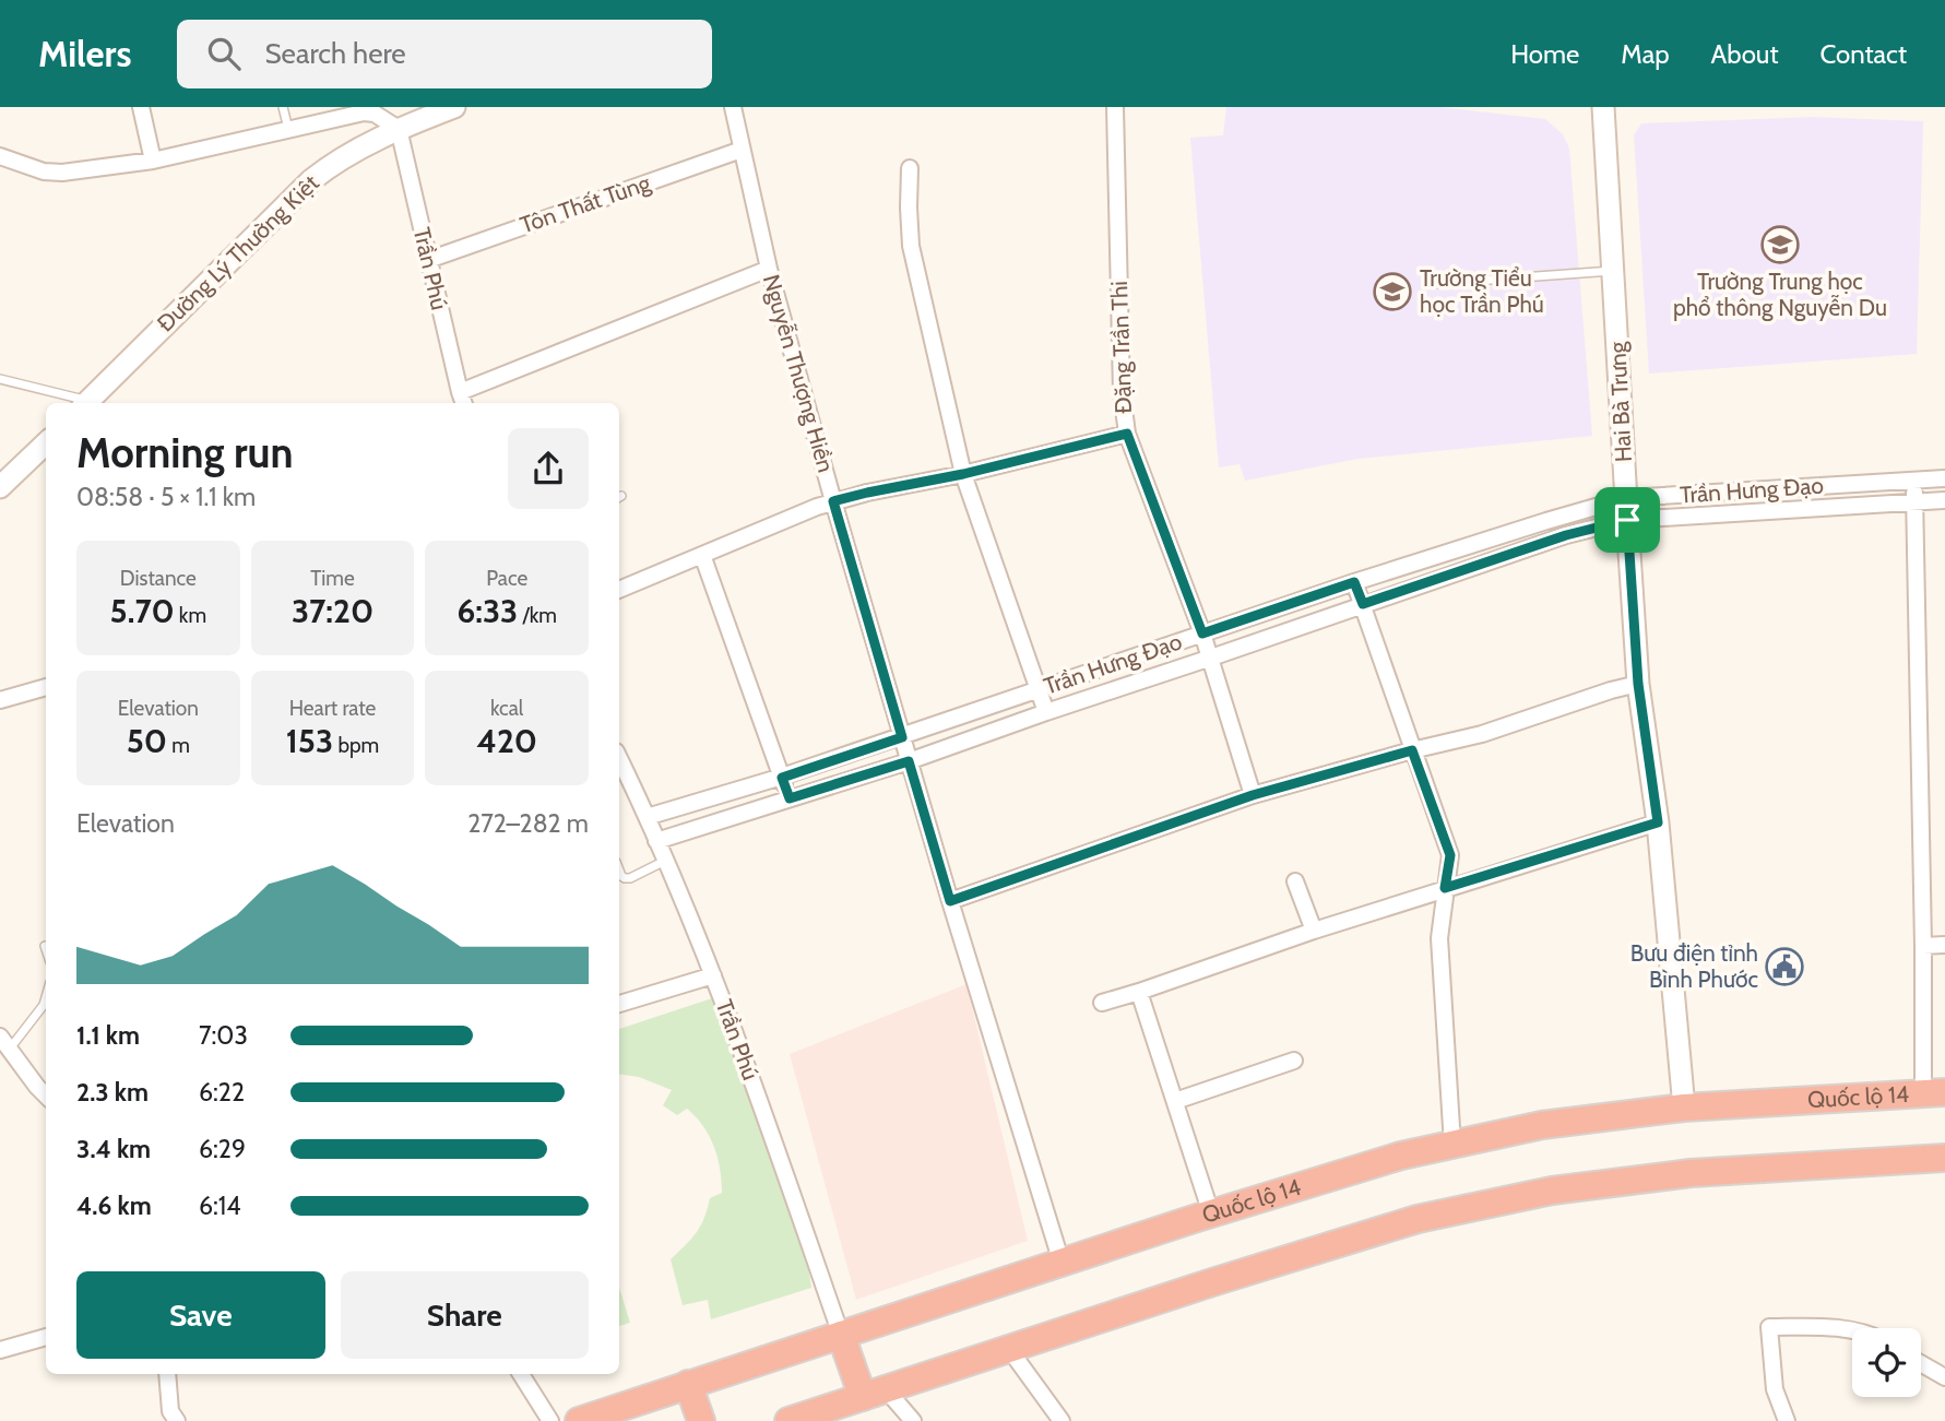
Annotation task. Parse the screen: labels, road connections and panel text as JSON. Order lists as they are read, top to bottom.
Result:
{
  "streets": {
    "highway": ["Quốc lộ 14"],
    "street": [
      "Tôn Thất Tùng",
      "Đường Lý Thường Kiệt",
      "Trần Phú",
      "Đặng Trần Thi",
      "Nguyễn Thượng Hiền",
      "Hai Bà Trưng",
      "Trần Hưng Đạo"
    ]
  },
  "crossings": [
    ["Tôn Thất Tùng", "Trần Phú"],
    ["Tôn Thất Tùng", "Nguyễn Thượng Hiền"],
    ["Đường Lý Thường Kiệt", "Trần Phú"],
    ["Trần Phú", "Trần Hưng Đạo"],
    ["Trần Phú", "Quốc lộ 14"],
    ["Đặng Trần Thi", "Trần Hưng Đạo"],
    ["Nguyễn Thượng Hiền", "Trần Hưng Đạo"],
    ["Nguyễn Thượng Hiền", "Quốc lộ 14"],
    ["Hai Bà Trưng", "Trần Hưng Đạo"],
    ["Hai Bà Trưng", "Quốc lộ 14"]
  ],
  "places": {
    "school or university": ["Trường Trung học phổ thông Nguyễn Du", "Trường Tiểu học Trần Phú"],
    "public building": ["Bưu điện tỉnh Bình Phước"]
  },
  "page": {
    "header": "Milers",
    "search": "Search here",
    "nav": [
      "Home",
      "Map",
      "About",
      "Contact"
    ],
    "heading": ["Morning run", "08:58 · 5 × 1.1 km"],
    "stats": [
      ["Distance", "5.70 km"],
      ["Time", "37:20"],
      ["Pace", "6:33 /km"],
      ["Elevation", "50 m"],
      ["Heart rate", "153 bpm"],
      ["kcal", "420"]
    ],
    "chart": ["Elevation", "272–282 m"],
    "list": [
      {
        "name": "1.1 km",
        "note": "7:03"
      },
      {
        "name": "2.3 km",
        "note": "6:22"
      },
      {
        "name": "3.4 km",
        "note": "6:29"
      },
      {
        "name": "4.6 km",
        "note": "6:14"
      }
    ],
    "buttons": ["Save", "Share"]
  }
}
